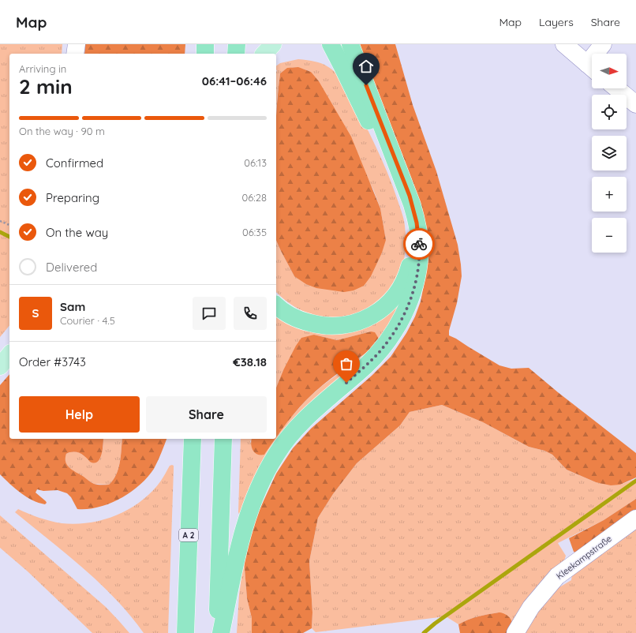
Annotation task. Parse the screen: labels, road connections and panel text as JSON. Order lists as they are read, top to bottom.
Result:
{
  "streets": {
    "highway": ["A 2"],
    "street": ["Kleekampstraße"]
  },
  "north": "right",
  "page": {
    "header": "Map",
    "nav": ["Map", "Layers", "Share"],
    "map_buttons": ["+", "−"],
    "heading": ["2 min", "Arriving in", "06:41–06:46"],
    "panel": [
      "Sam",
      "Courier · 4.5",
      "Order #3743",
      "€38.18"
    ],
    "bar": "On the way · 90 m",
    "list": [
      ["Confirmed", "06:13"],
      ["Preparing", "06:28"],
      ["On the way", "06:35"],
      "Delivered"
    ],
    "round": "S",
    "buttons": ["Help", "Share"]
  }
}
